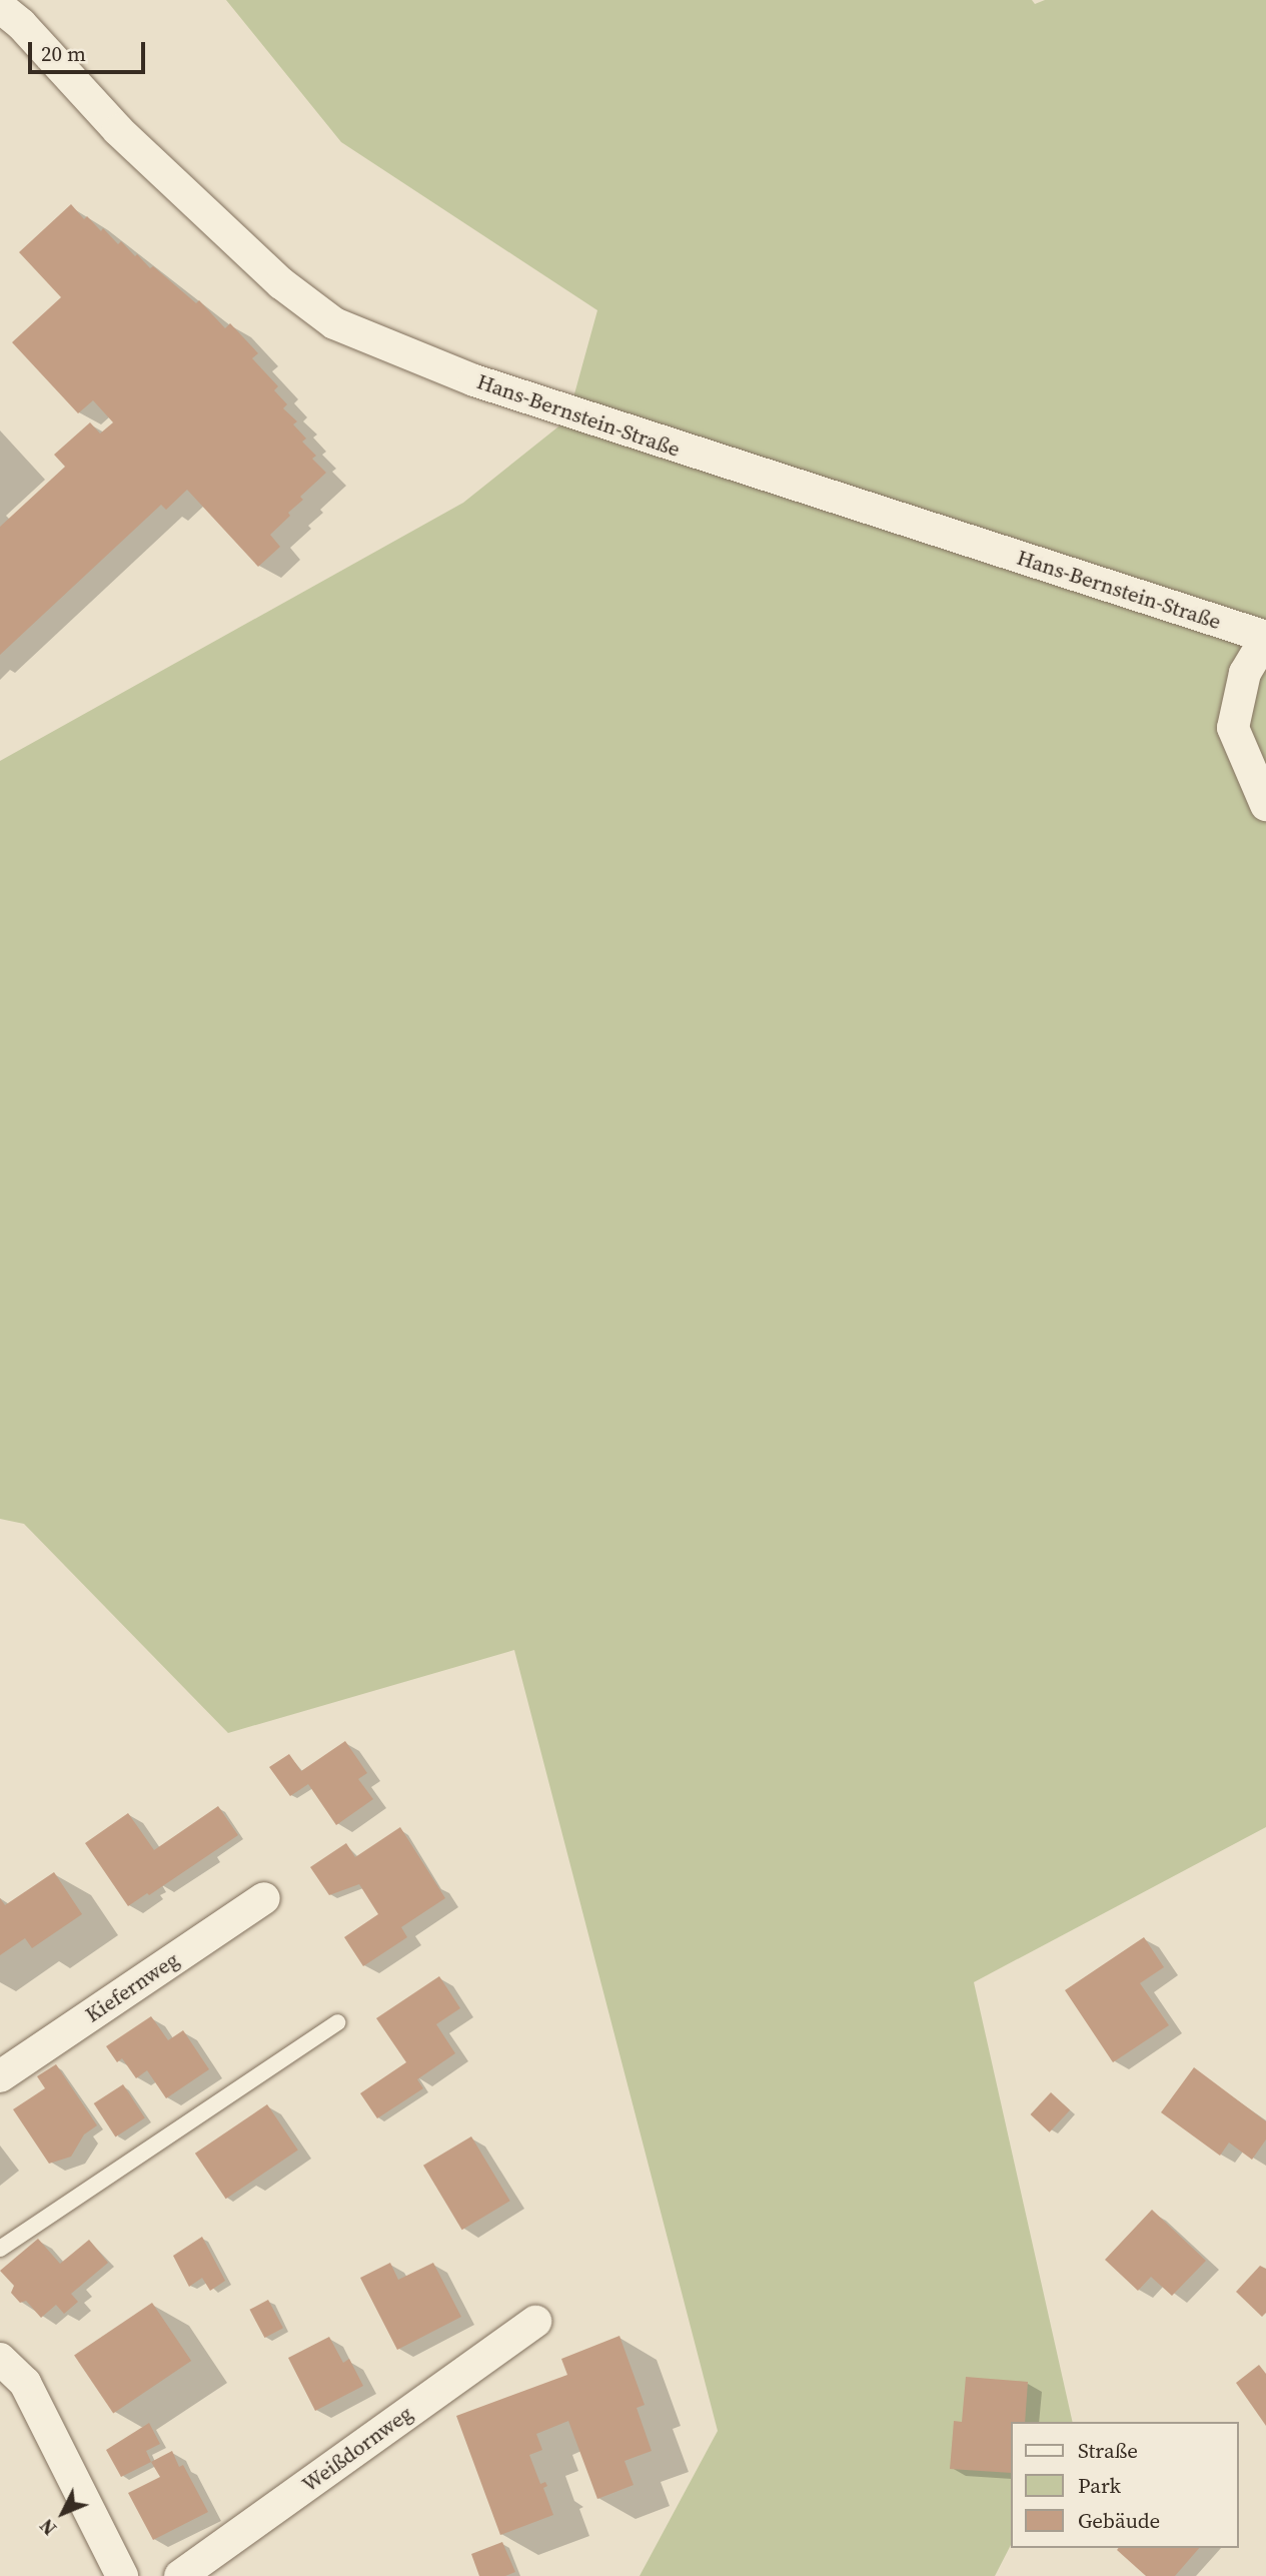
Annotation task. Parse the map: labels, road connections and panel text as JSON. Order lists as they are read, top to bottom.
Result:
{
  "streets": {
    "street": ["Hans-Bernstein-Straße", "Kiefernweg", "Weißdornweg"]
  },
  "legend": ["Straße", "Park", "Gebäude"],
  "scale_bar": "20 m",
  "north": "bottom left"
}
